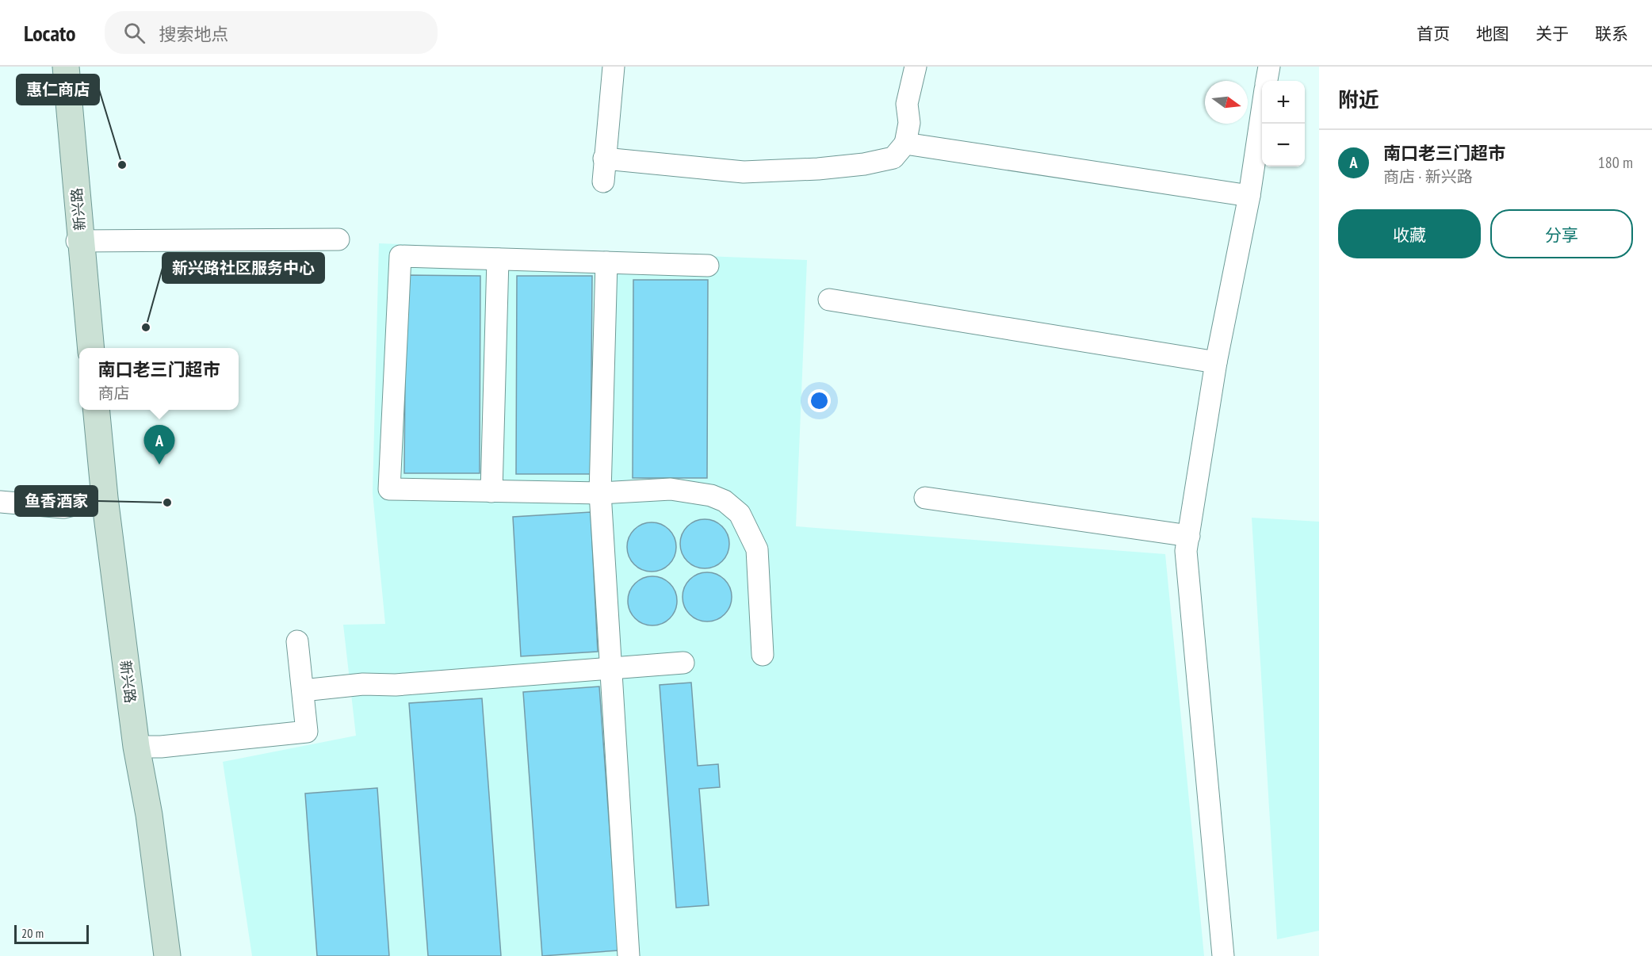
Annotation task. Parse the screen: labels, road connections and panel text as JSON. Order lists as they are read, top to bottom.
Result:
{
  "streets": {
    "street": ["新兴路"]
  },
  "places": ["惠仁商店", "新兴路社区服务中心", "鱼香酒家"],
  "scale_bar": "20 m",
  "north": "right",
  "page": {
    "header": "Locato",
    "search": "搜索地点",
    "nav": [
      "首页",
      "地图",
      "关于",
      "联系"
    ],
    "heading": "附近",
    "map_buttons": ["+", "−"],
    "list": [
      {
        "mark": "A",
        "name": "南口老三门超市",
        "note": "商店 · 新兴路",
        "value": "180 m"
      }
    ],
    "buttons": ["收藏", "分享"],
    "popup": ["南口老三门超市", "商店"],
    "pins": "A",
    "scale": "20 m"
  }
}
